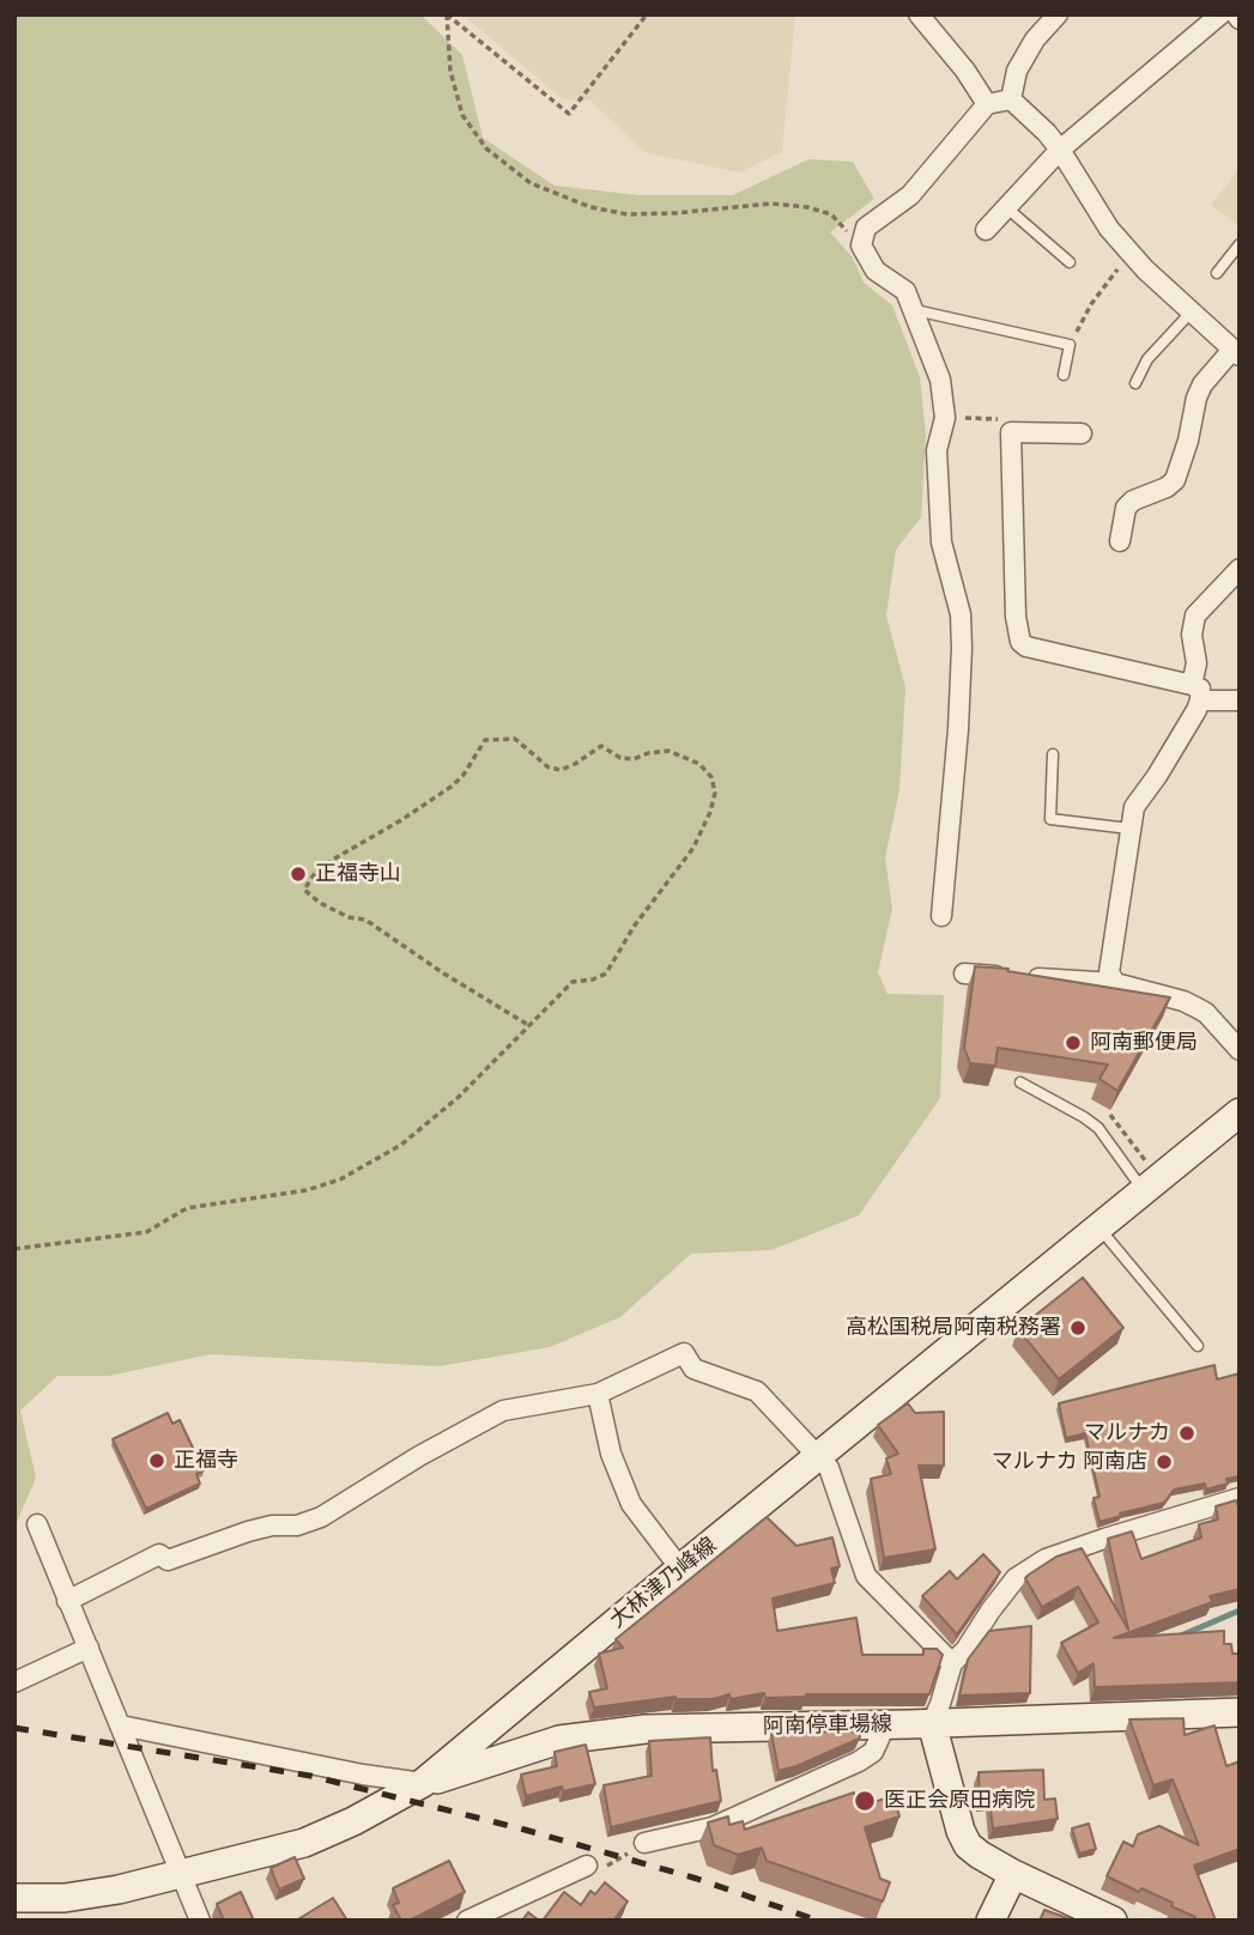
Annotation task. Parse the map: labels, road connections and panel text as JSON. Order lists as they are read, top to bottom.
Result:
{
  "streets": {
    "main road": ["大林津乃峰線", "阿南停車場線"]
  },
  "crossings": [
    ["大林津乃峰線", "阿南停車場線"]
  ],
  "places": [
    "正福寺山",
    "阿南郵便局",
    "高松国税局阿南税務署",
    "マルナカ",
    "正福寺",
    "マルナカ 阿南店",
    "医正会原田病院"
  ]
}
